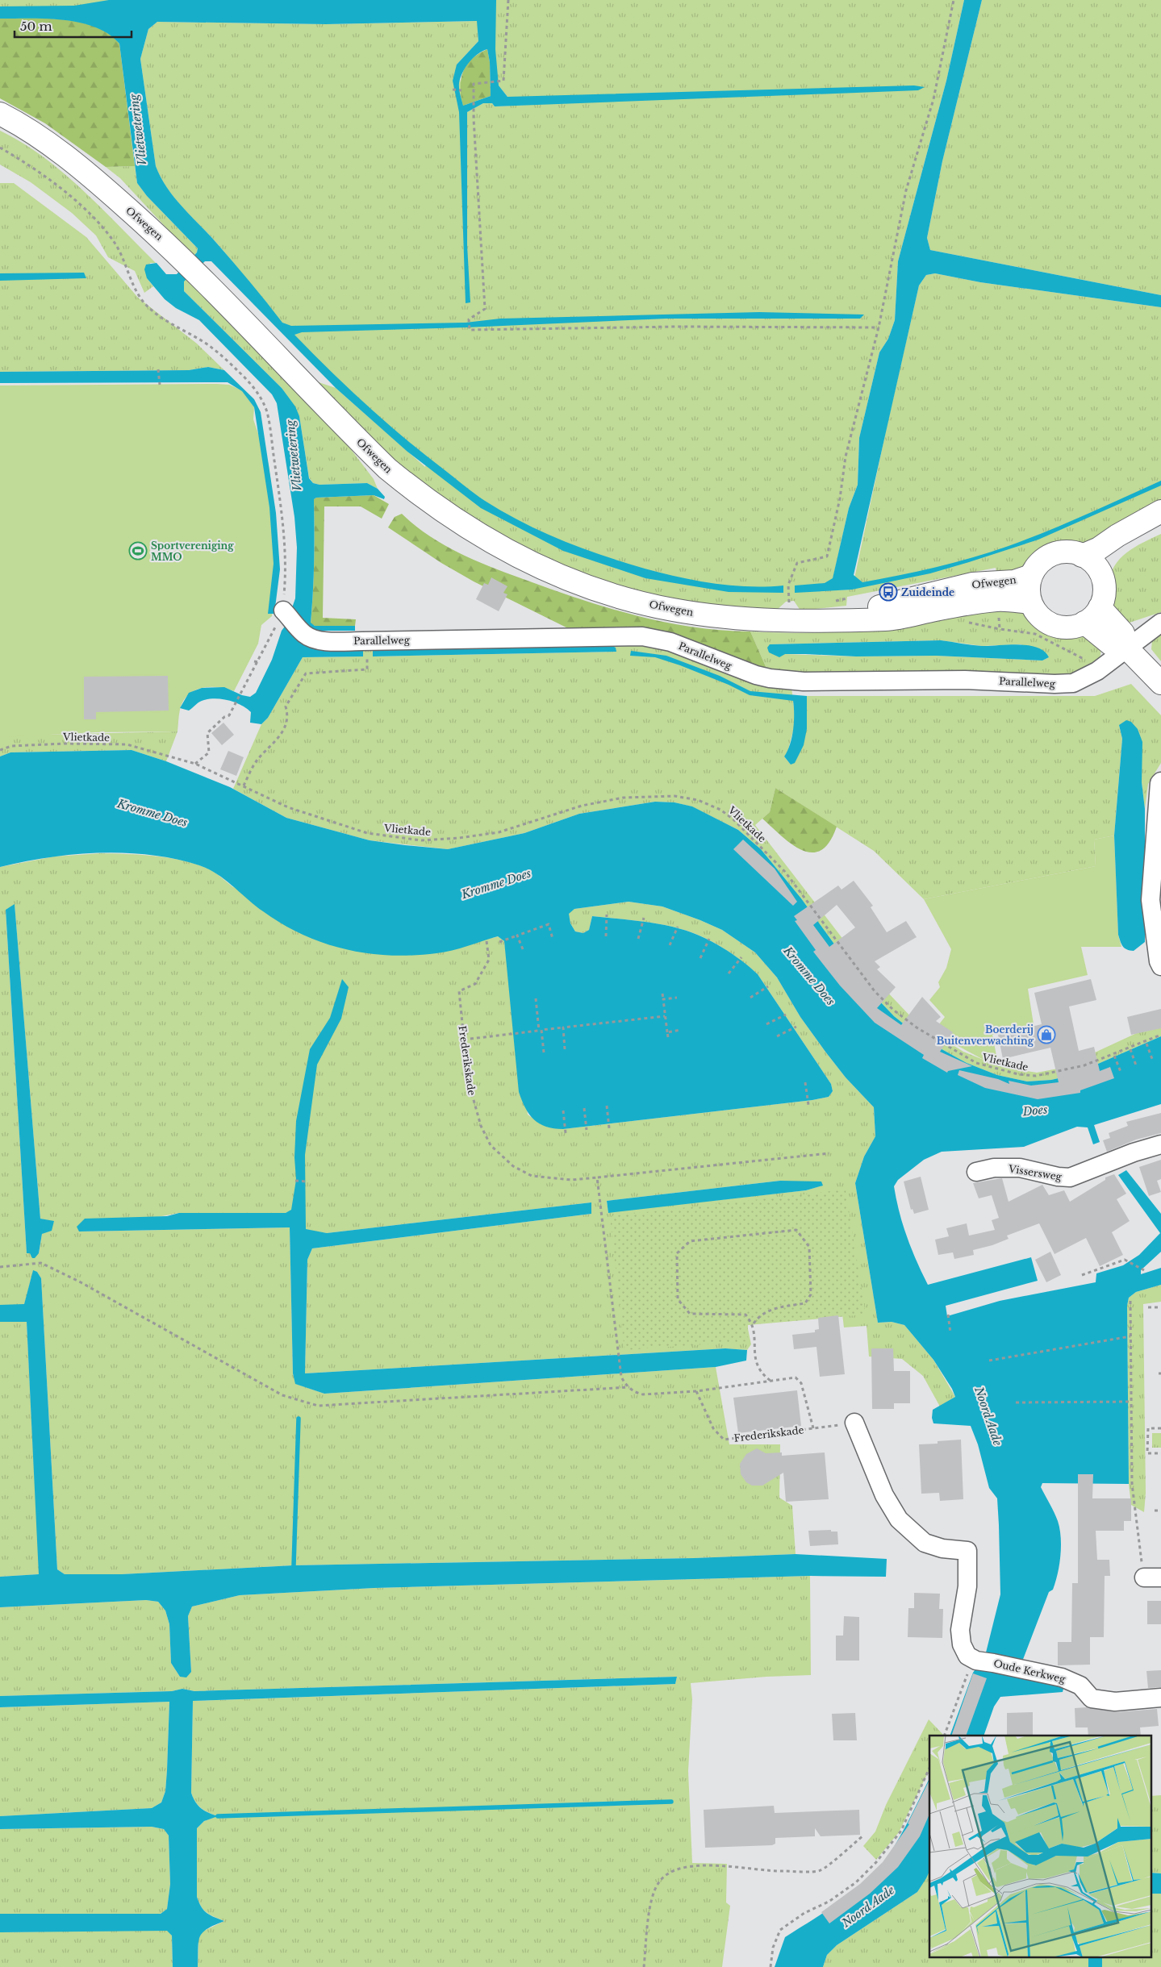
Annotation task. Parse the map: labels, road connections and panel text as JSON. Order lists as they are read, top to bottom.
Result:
{
  "streets": {
    "main road": ["Ofwegen"],
    "street": ["Parallelweg", "Vissersweg", "Oude Kerkweg"],
    "path": ["Vlietkade", "Frederikskade"]
  },
  "water": [
    "Vlietwetering",
    "Kromme Does",
    "Does",
    "Noord Aade"
  ],
  "places": {
    "sports": ["Sportvereniging MMO"],
    "bus stop": ["Zuideinde"],
    "shop": ["Boerderij Buitenverwachting"]
  },
  "scale_bar": "50 m"
}
